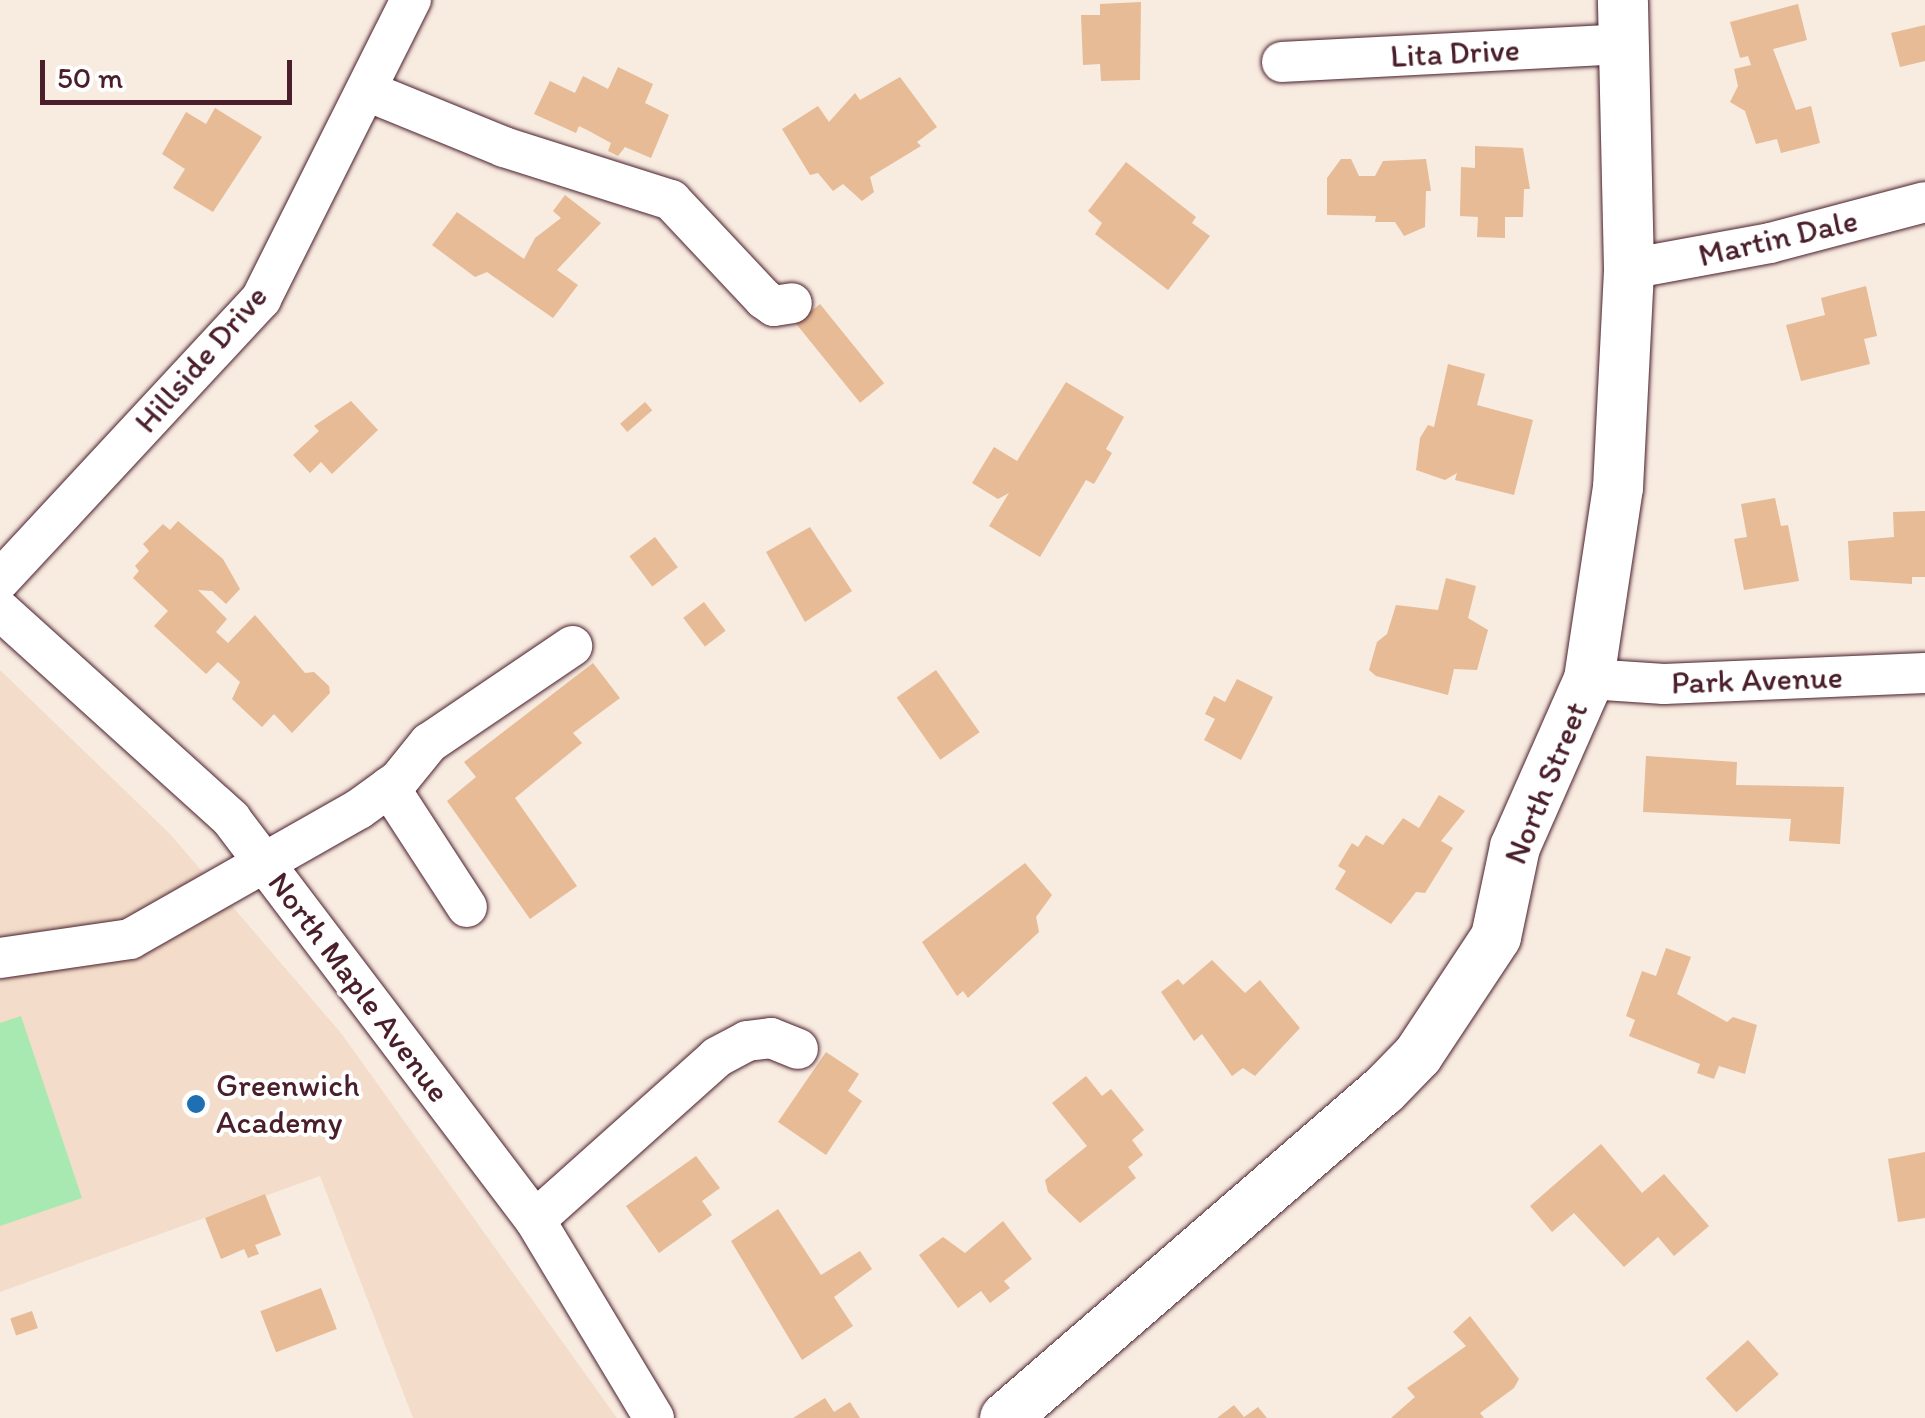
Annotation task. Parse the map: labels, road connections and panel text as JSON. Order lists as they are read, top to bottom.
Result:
{
  "streets": {
    "main road": ["North Street"],
    "street": [
      "Lita Drive",
      "Martin Dale",
      "Hillside Drive",
      "Park Avenue",
      "North Maple Avenue"
    ]
  },
  "crossings": [
    ["Lita Drive", "North Street"],
    ["Martin Dale", "North Street"],
    ["Park Avenue", "North Street"]
  ],
  "places": ["Greenwich Academy"],
  "scale_bar": "50 m"
}
